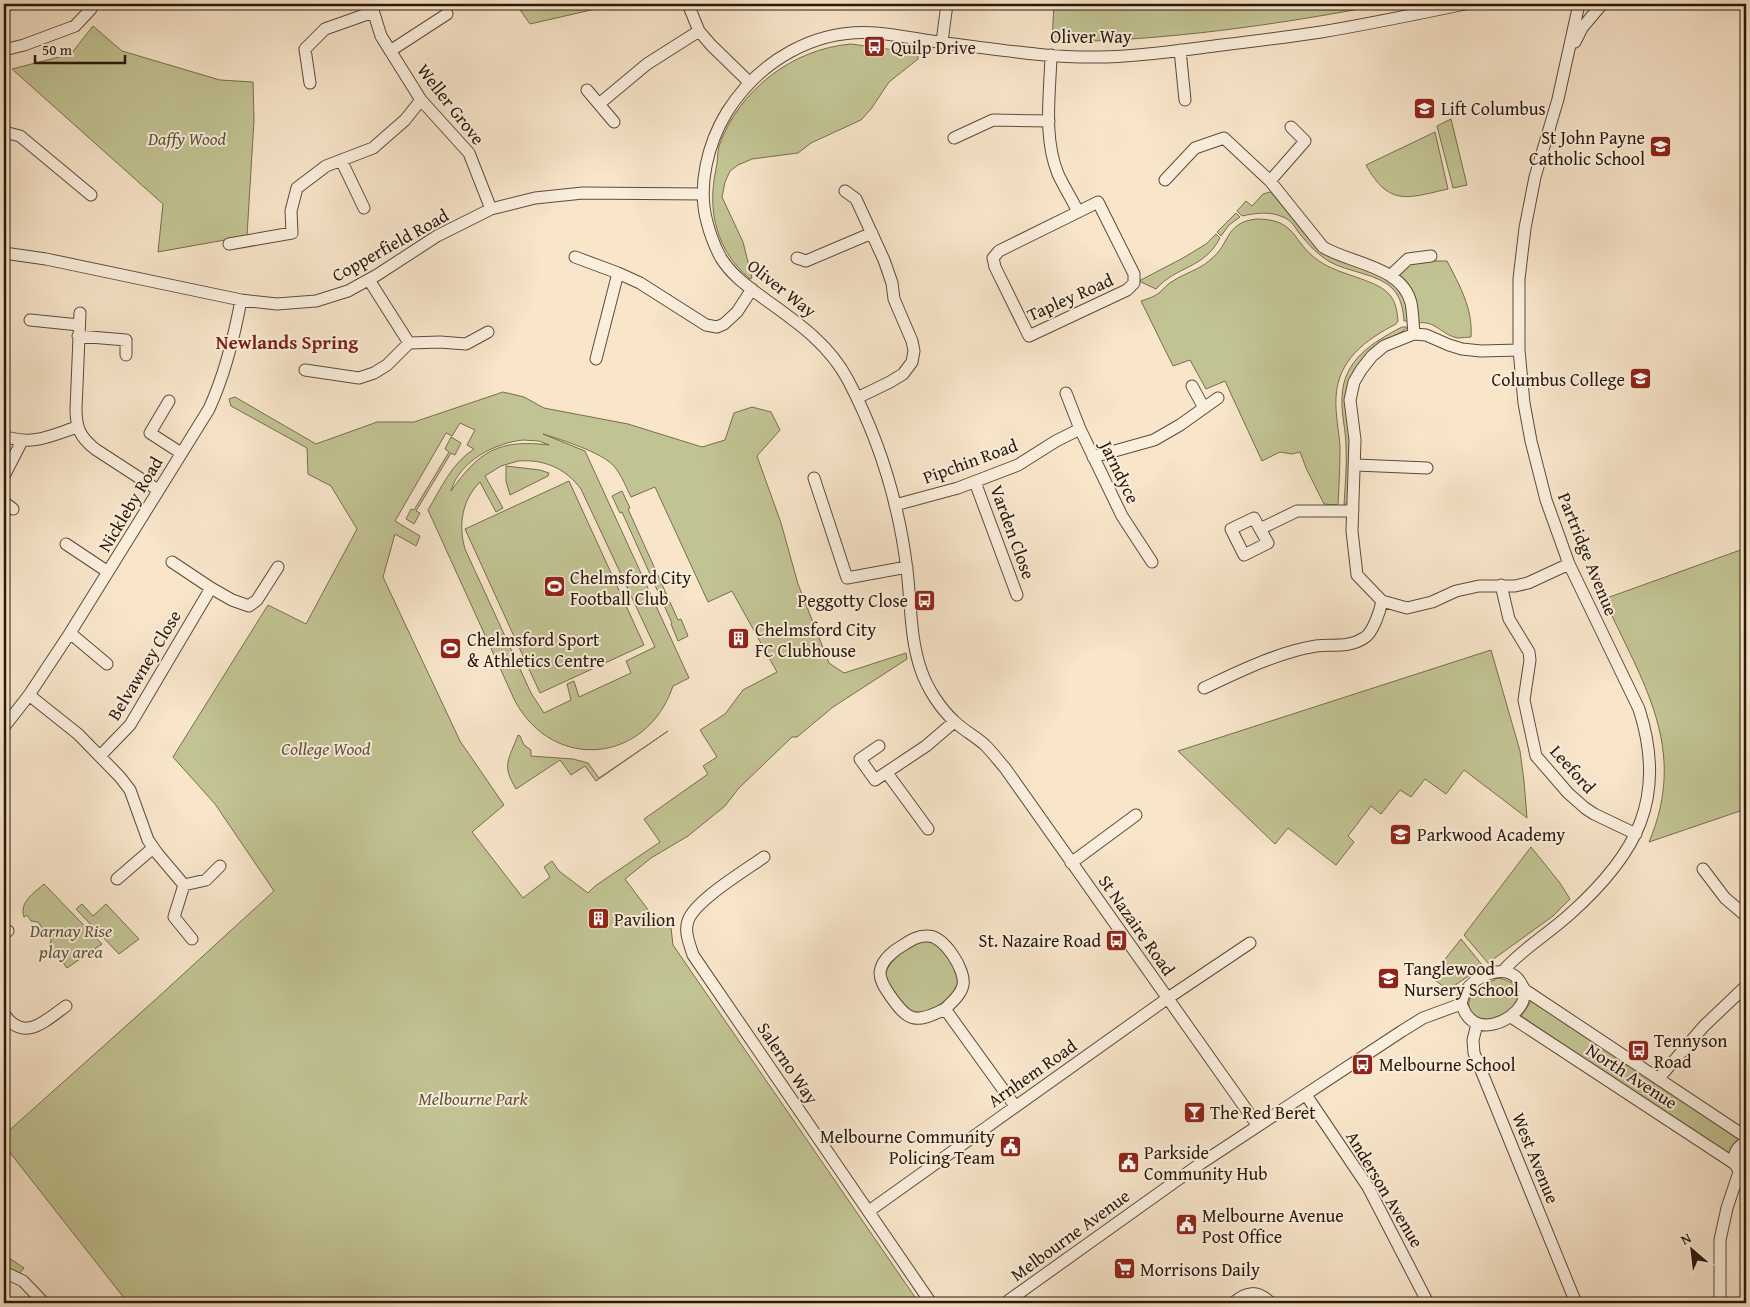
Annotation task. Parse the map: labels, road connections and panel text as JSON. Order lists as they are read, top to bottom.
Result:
{
  "streets": {
    "street": [
      "Oliver Way",
      "Weller Grove",
      "Copperfield Road",
      "Tapley Road",
      "Pipchin Road",
      "Jarndyce",
      "Nickleby Road",
      "Varden Close",
      "Partridge Avenue",
      "Belvawney Close",
      "Leeford",
      "St Nazaire Road",
      "Salerno Way",
      "Arnhem Road",
      "North Avenue",
      "West Avenue",
      "Anderson Avenue",
      "Melbourne Avenue"
    ]
  },
  "crossings": [
    ["Oliver Way", "Copperfield Road"],
    ["Oliver Way", "Pipchin Road"],
    ["Oliver Way", "St Nazaire Road"],
    ["Weller Grove", "Copperfield Road"],
    ["Copperfield Road", "Nickleby Road"],
    ["Pipchin Road", "Jarndyce"],
    ["Pipchin Road", "Varden Close"],
    ["Partridge Avenue", "Leeford"],
    ["Partridge Avenue", "North Avenue"],
    ["Partridge Avenue", "West Avenue"],
    ["Partridge Avenue", "Melbourne Avenue"],
    ["St Nazaire Road", "Arnhem Road"],
    ["St Nazaire Road", "Melbourne Avenue"],
    ["Salerno Way", "Arnhem Road"],
    ["North Avenue", "West Avenue"],
    ["North Avenue", "Melbourne Avenue"],
    ["West Avenue", "Melbourne Avenue"],
    ["Anderson Avenue", "Melbourne Avenue"]
  ],
  "districts": ["Newlands Spring"],
  "parks": [
    "Daffy Wood",
    "College Wood",
    "Darnay Rise play area",
    "Melbourne Park"
  ],
  "places": {
    "bus stop": [
      "Quilp Drive",
      "Peggotty Close",
      "St. Nazaire Road",
      "Tennyson Road",
      "Melbourne School"
    ],
    "school or university": [
      "Lift Columbus",
      "St John Payne Catholic School",
      "Columbus College",
      "Parkwood Academy",
      "Tanglewood Nursery School"
    ],
    "sports": ["Chelmsford City Football Club", "Chelmsford Sport & Athletics Centre"],
    "building": ["Chelmsford City FC Clubhouse", "Pavilion"],
    "bar": ["The Red Beret"],
    "public building": ["Melbourne Community Policing Team", "Parkside Community Hub", "Melbourne Avenue Post Office"],
    "supermarket": ["Morrisons Daily"]
  },
  "scale_bar": "50 m",
  "north": "top left"
}
